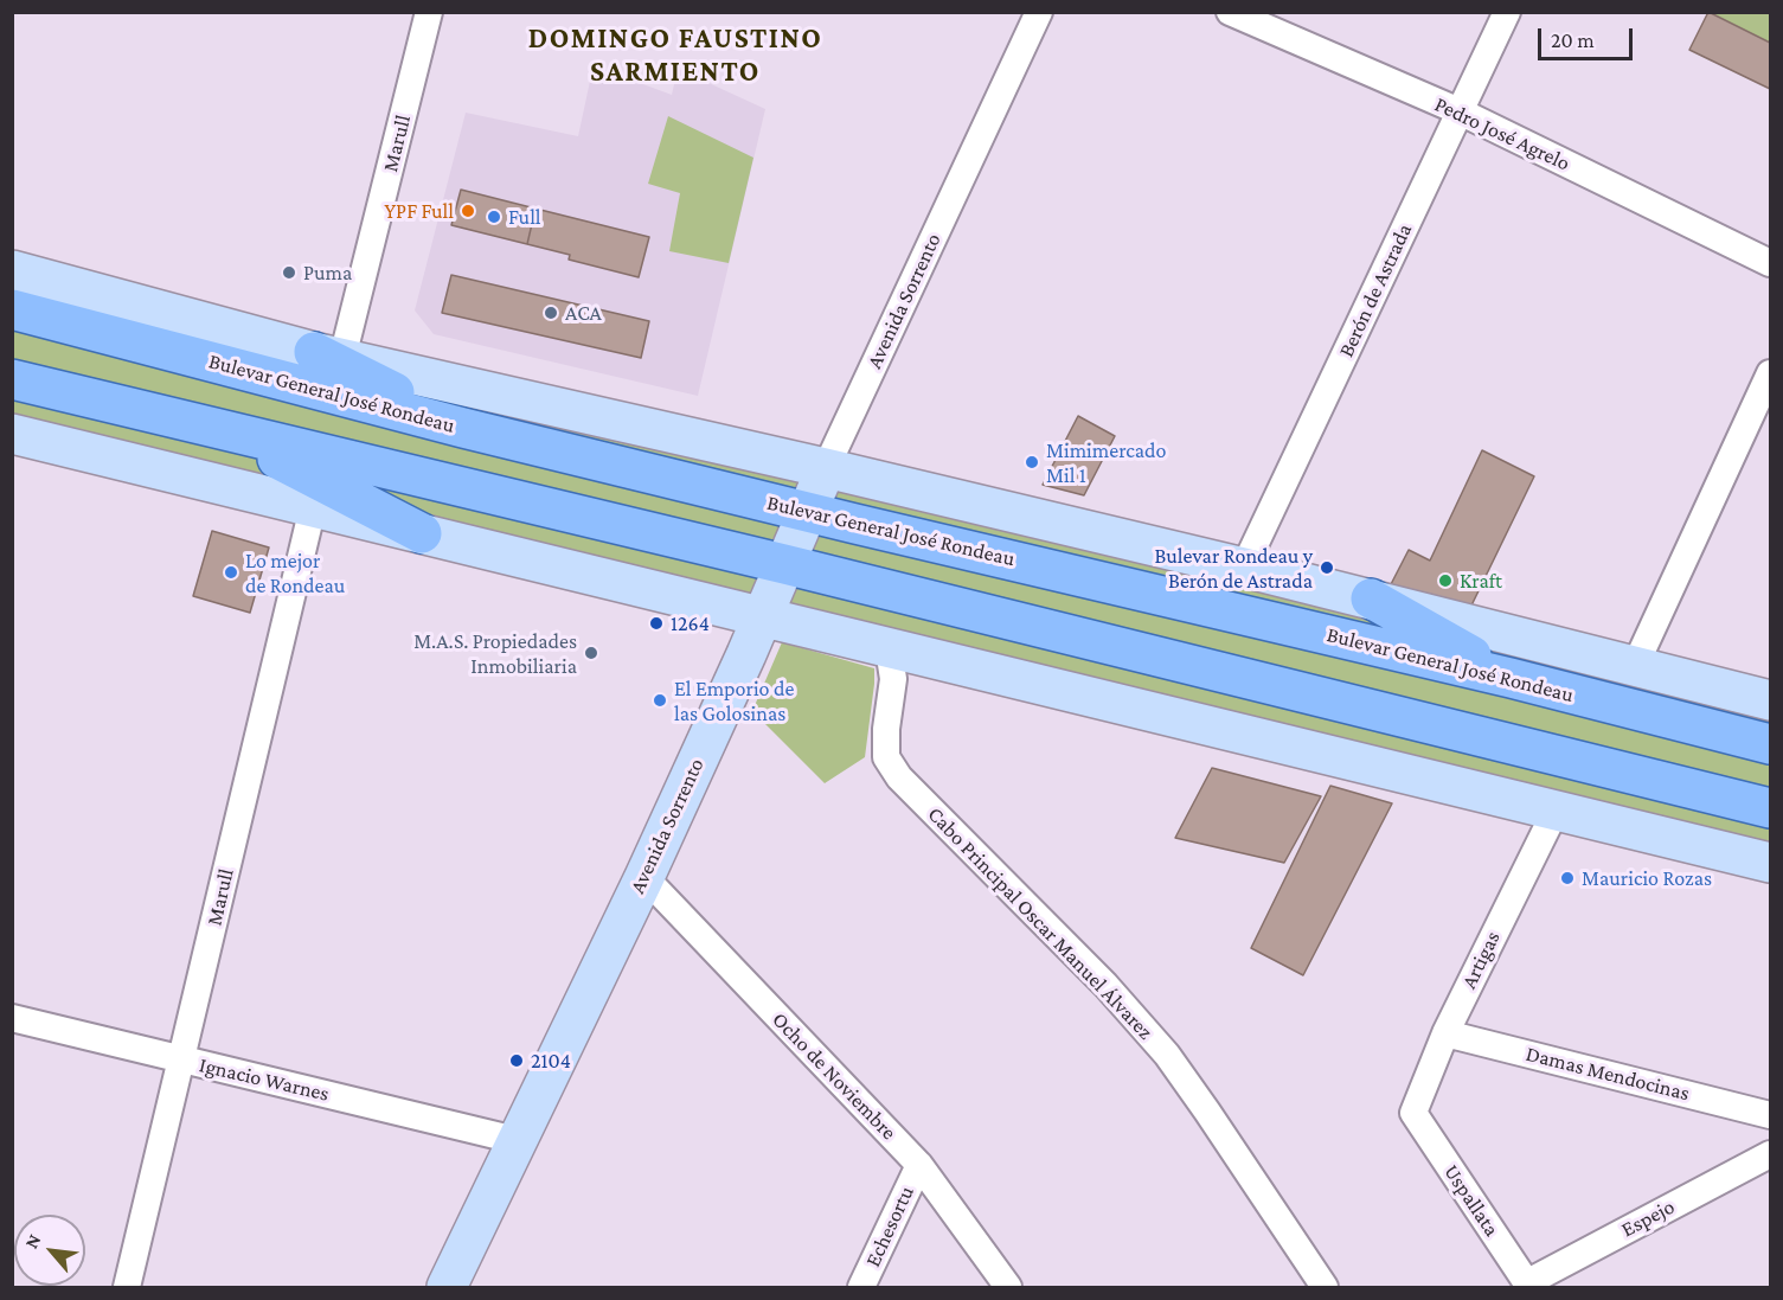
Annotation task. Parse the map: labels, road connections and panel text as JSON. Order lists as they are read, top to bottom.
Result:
{
  "streets": {
    "main road": ["Avenida Sorrento", "Bulevar General José Rondeau"],
    "street": [
      "Pedro José Agrelo",
      "Marull",
      "Berón de Astrada",
      "Cabo Principal Oscar Manuel Álvarez",
      "Artigas",
      "Damas Mendocinas",
      "Ocho de Noviembre",
      "Ignacio Warnes",
      "Uspallata",
      "Espejo",
      "Echesortu"
    ]
  },
  "crossings": [
    ["Pedro José Agrelo", "Berón de Astrada"],
    ["Marull", "Bulevar General José Rondeau"],
    ["Marull", "Ignacio Warnes"],
    ["Berón de Astrada", "Bulevar General José Rondeau"],
    ["Avenida Sorrento", "Bulevar General José Rondeau"],
    ["Avenida Sorrento", "Ocho de Noviembre"],
    ["Avenida Sorrento", "Ignacio Warnes"],
    ["Artigas", "Damas Mendocinas"],
    ["Artigas", "Uspallata"],
    ["Ocho de Noviembre", "Echesortu"],
    ["Uspallata", "Espejo"]
  ],
  "districts": ["DOMINGO FAUSTINO SARMIENTO"],
  "places": [
    "YPF Full",
    "Full",
    "Puma",
    "ACA",
    "Mimimercado Mil 1",
    "Bulevar Rondeau y Berón de Astrada",
    "Lo mejor de Rondeau",
    "Kraft",
    "1264",
    "M.A.S. Propiedades Inmobiliaria",
    "El Emporio de las Golosinas",
    "Mauricio Rozas",
    "2104"
  ],
  "scale_bar": "20 m",
  "north": "top left"
}
